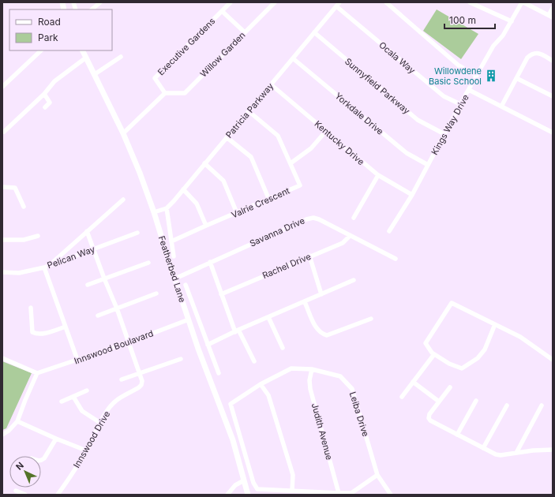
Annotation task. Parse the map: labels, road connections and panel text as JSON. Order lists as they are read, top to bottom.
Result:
{
  "streets": {
    "main road": ["Featherbed Lane"],
    "street": [
      "Executive Gardens",
      "Willow Garden",
      "Ocala Way",
      "Sunnyfield Parkway",
      "Patricia Parkway",
      "Yorkdale Drive",
      "Kings Way Drive",
      "Kentucky Drive",
      "Valrie Crescent",
      "Savanna Drive",
      "Pelican Way",
      "Rachel Drive",
      "Innswood Boulavard",
      "Leiba Drive",
      "Judith Avenue",
      "Innswood Drive"
    ]
  },
  "crossings": [
    ["Executive Gardens", "Willow Garden"],
    ["Ocala Way", "Patricia Parkway"],
    ["Ocala Way", "Kings Way Drive"],
    ["Sunnyfield Parkway", "Patricia Parkway"],
    ["Sunnyfield Parkway", "Kings Way Drive"],
    ["Patricia Parkway", "Yorkdale Drive"],
    ["Patricia Parkway", "Kentucky Drive"],
    ["Patricia Parkway", "Valrie Crescent"],
    ["Patricia Parkway", "Featherbed Lane"],
    ["Yorkdale Drive", "Kings Way Drive"],
    ["Kings Way Drive", "Kentucky Drive"],
    ["Savanna Drive", "Rachel Drive"],
    ["Savanna Drive", "Featherbed Lane"],
    ["Pelican Way", "Innswood Drive"],
    ["Featherbed Lane", "Innswood Boulavard"],
    ["Innswood Boulavard", "Innswood Drive"],
    ["Leiba Drive", "Judith Avenue"]
  ],
  "places": {
    "building": ["Willowdene Basic School"]
  },
  "legend": ["Road", "Park"],
  "scale_bar": "100 m",
  "north": "top left"
}
